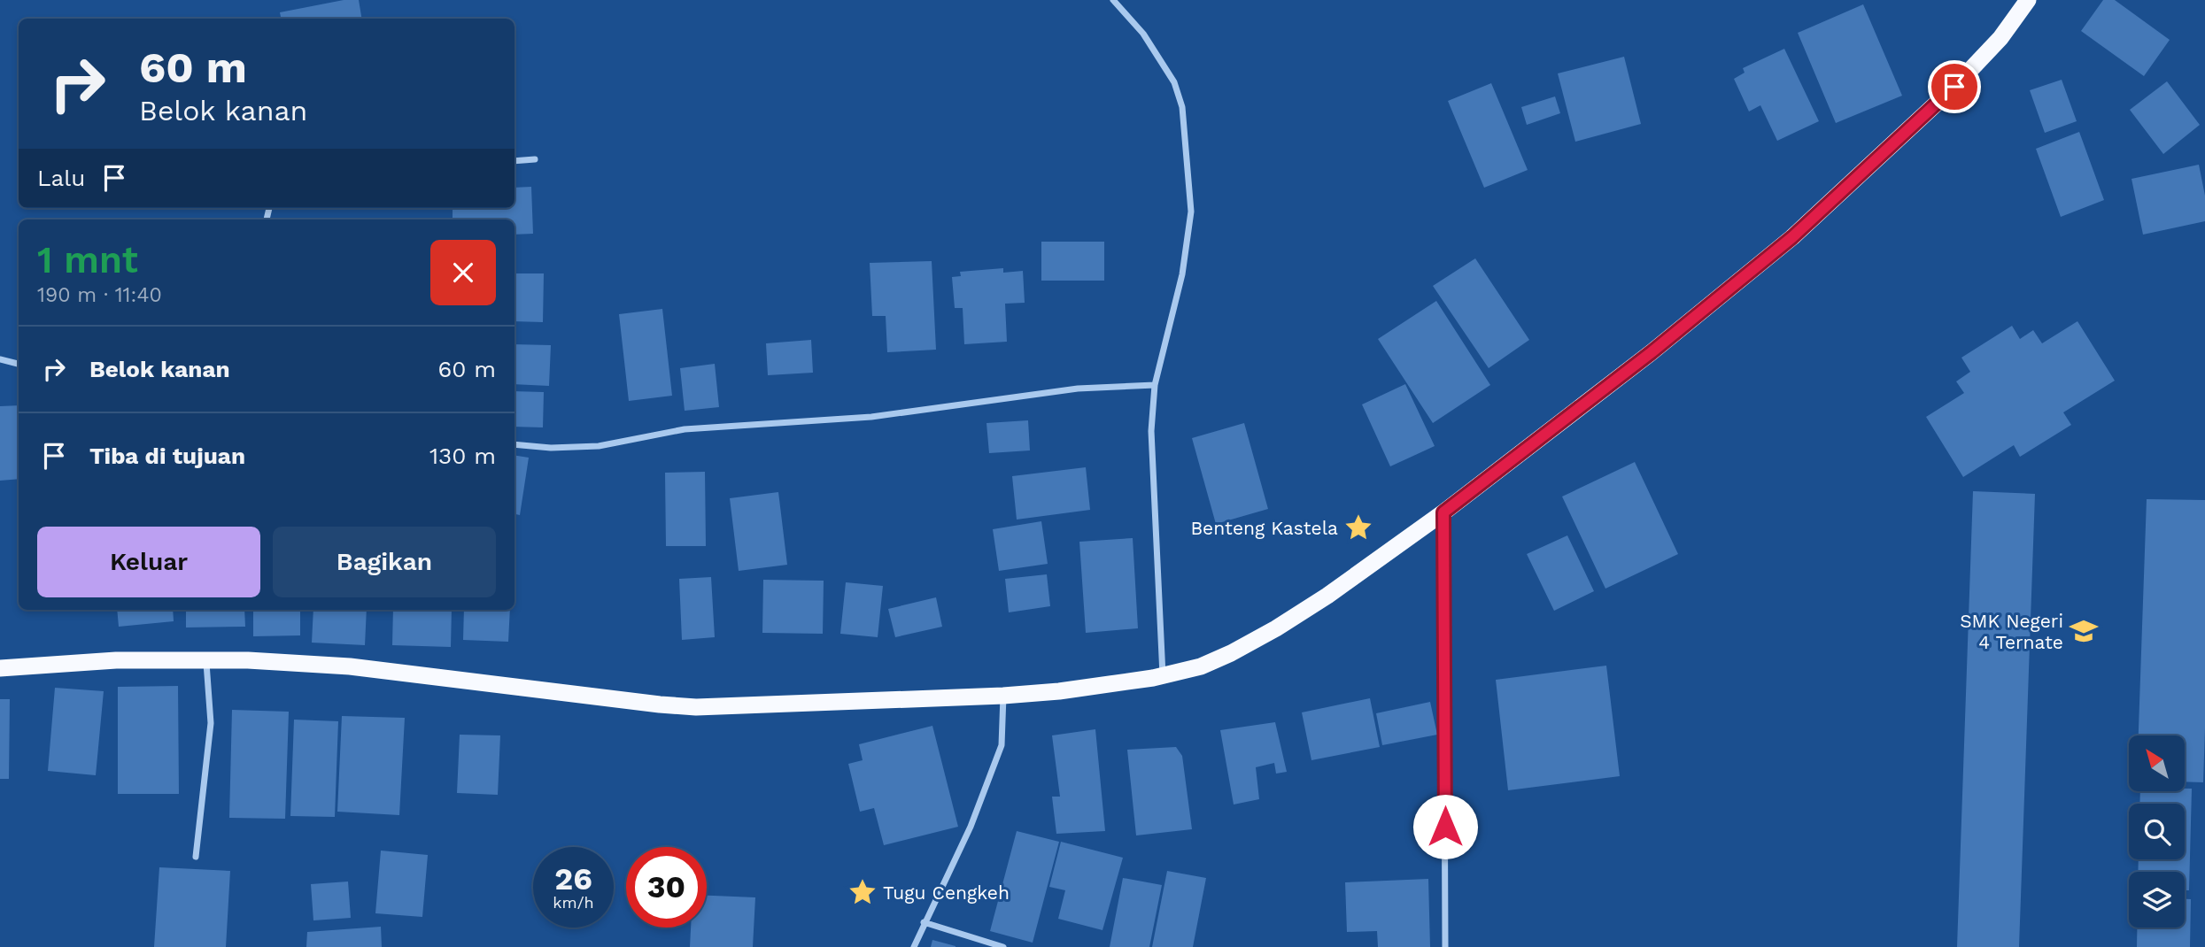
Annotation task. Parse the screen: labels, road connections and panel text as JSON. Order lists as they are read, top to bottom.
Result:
{
  "places": {
    "place": ["Benteng Kastela", "Tugu Cengkeh"],
    "school or university": ["SMK Negeri 4 Ternate"]
  },
  "north": "top left",
  "page": {
    "turn": ["60 m", "Belok kanan"],
    "then": "Lalu",
    "heading": ["1 mnt", "190 m · 11:40"],
    "list": [
      {
        "name": "Belok kanan",
        "value": "60 m"
      },
      {
        "name": "Tiba di tujuan",
        "value": "130 m"
      }
    ],
    "buttons": ["Keluar", "Bagikan"],
    "speed": "26 km/h",
    "limit": "30"
  }
}
